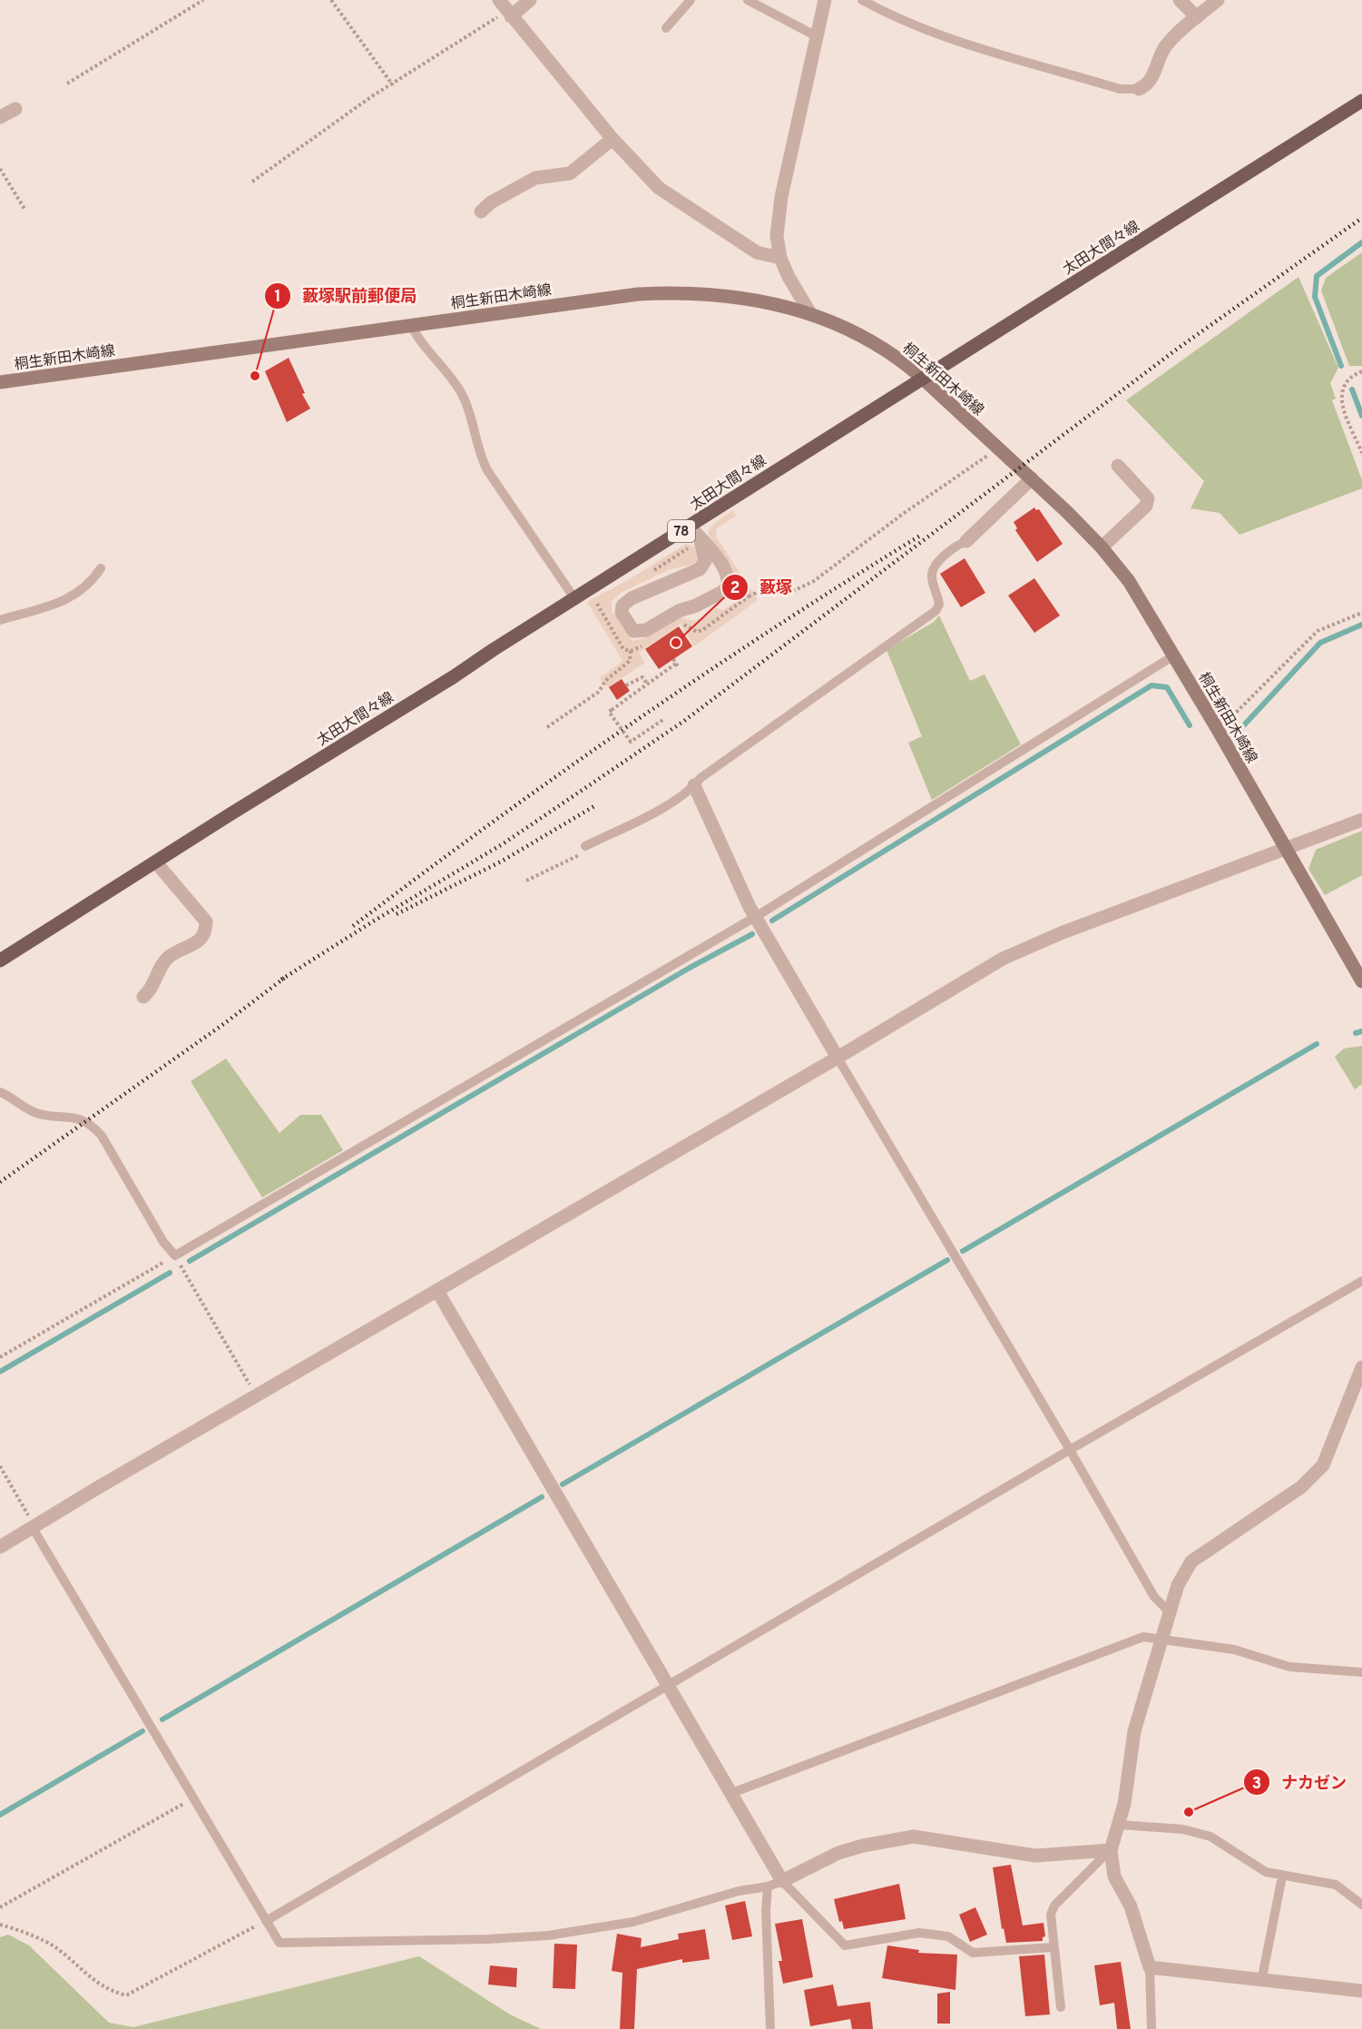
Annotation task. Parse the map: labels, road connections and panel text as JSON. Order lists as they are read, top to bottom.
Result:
{
  "streets": {
    "main road": ["太田大間々線", "桐生新田木崎線", "78"]
  },
  "crossings": [
    ["太田大間々線", "桐生新田木崎線"]
  ],
  "places": ["藪塚駅前郵便局", "藪塚", "ナカゼン"]
}
